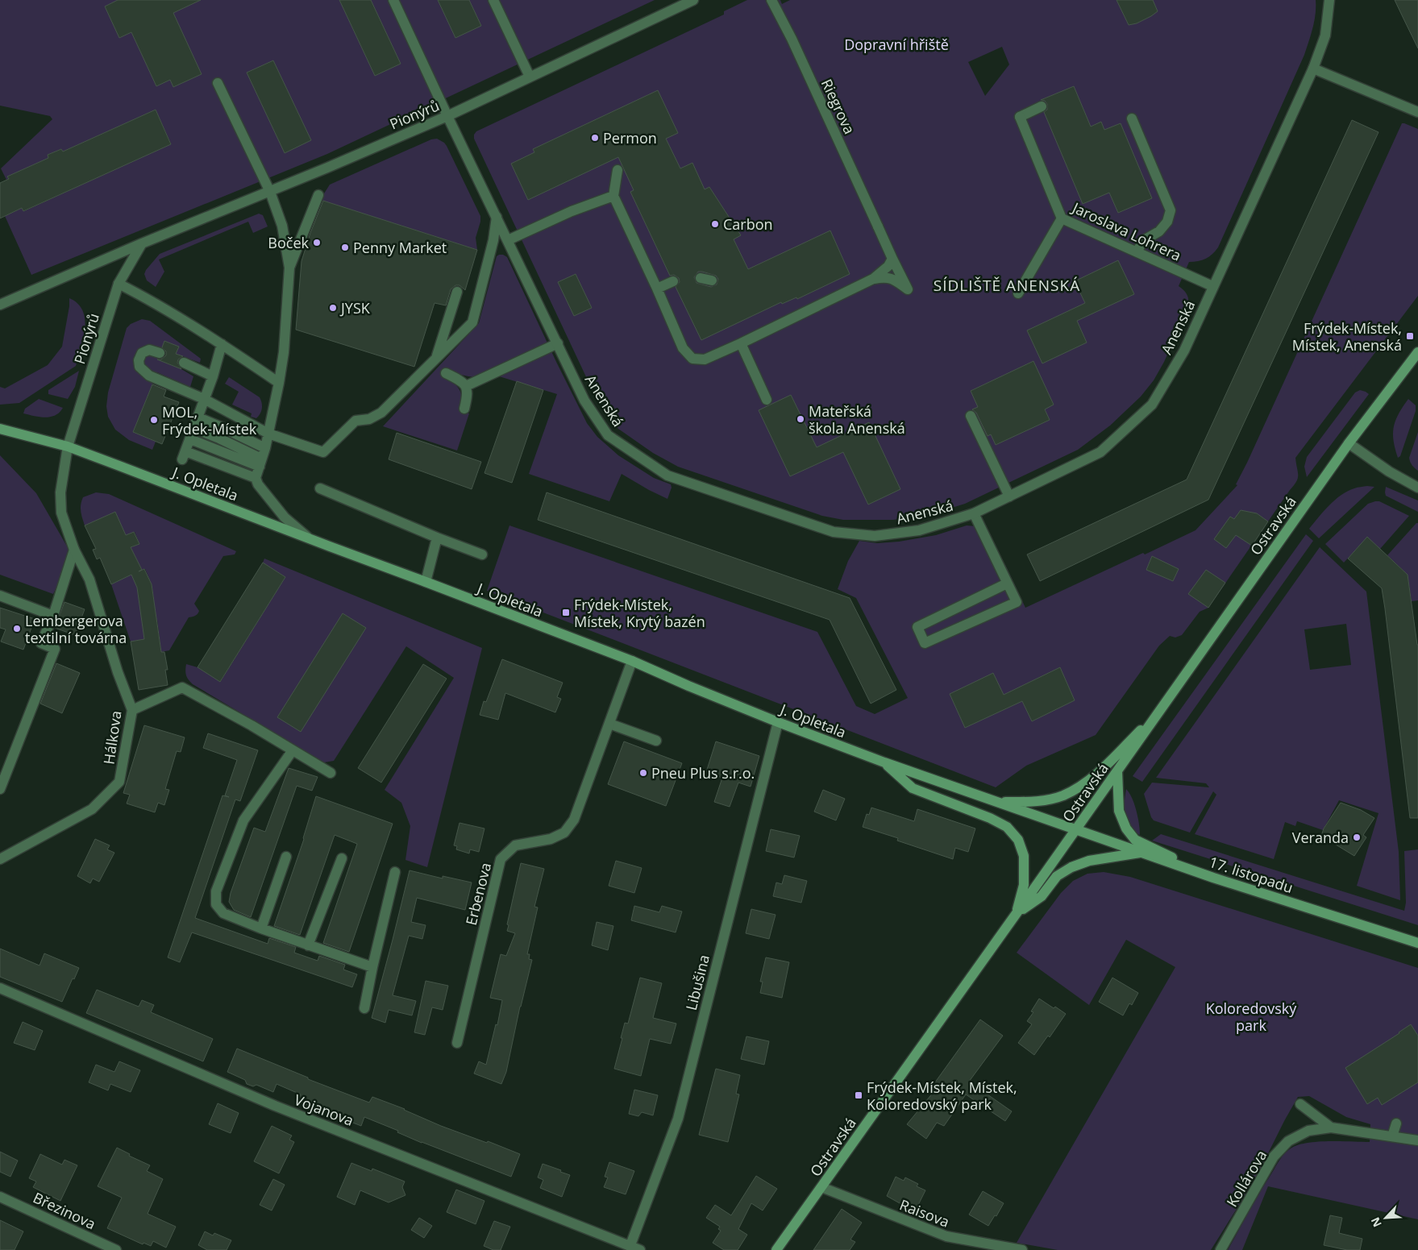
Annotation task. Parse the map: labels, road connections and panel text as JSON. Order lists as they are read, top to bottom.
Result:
{
  "streets": {
    "main road": ["J. Opletala", "Ostravská", "17. listopadu"],
    "street": [
      "Riegrova",
      "Pionýrů",
      "Jaroslava Lohrera",
      "Anenská",
      "Hálkova",
      "Erbenova",
      "Libušina",
      "Vojanova",
      "Kollárova",
      "Březinova",
      "Raisova"
    ]
  },
  "crossings": [
    ["Pionýrů", "Anenská"],
    ["Pionýrů", "J. Opletala"],
    ["Pionýrů", "Hálkova"],
    ["Jaroslava Lohrera", "Anenská"],
    ["J. Opletala", "Ostravská"],
    ["J. Opletala", "Hálkova"],
    ["J. Opletala", "17. listopadu"],
    ["J. Opletala", "Erbenova"],
    ["J. Opletala", "Libušina"],
    ["Ostravská", "17. listopadu"],
    ["Ostravská", "Raisova"],
    ["Libušina", "Vojanova"]
  ],
  "districts": ["SÍDLIŠTĚ ANENSKÁ"],
  "parks": ["Dopravní hřiště", "Koloredovský park"],
  "places": {
    "other": [
      "Permon",
      "Carbon",
      "Boček",
      "Penny Market",
      "JYSK",
      "Mateřská škola Anenská",
      "MOL, Frýdek-Místek",
      "Lembergerova textilní továrna",
      "Pneu Plus s.r.o.",
      "Veranda"
    ],
    "transit": ["Frýdek-Místek, Místek, Anenská", "Frýdek-Místek, Místek, Krytý bazén", "Frýdek-Místek, Místek, Koloredovský park"]
  },
  "north": "bottom left"
}
